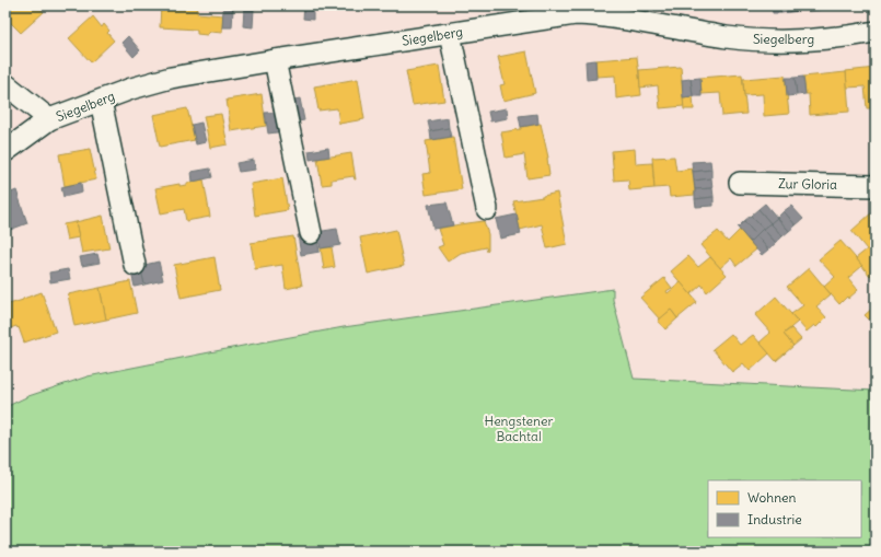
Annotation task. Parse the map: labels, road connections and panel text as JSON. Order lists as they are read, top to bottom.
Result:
{
  "streets": {
    "street": ["Siegelberg", "Zur Gloria"]
  },
  "parks": ["Hengstener Bachtal"],
  "legend": ["Wohnen", "Industrie"]
}
